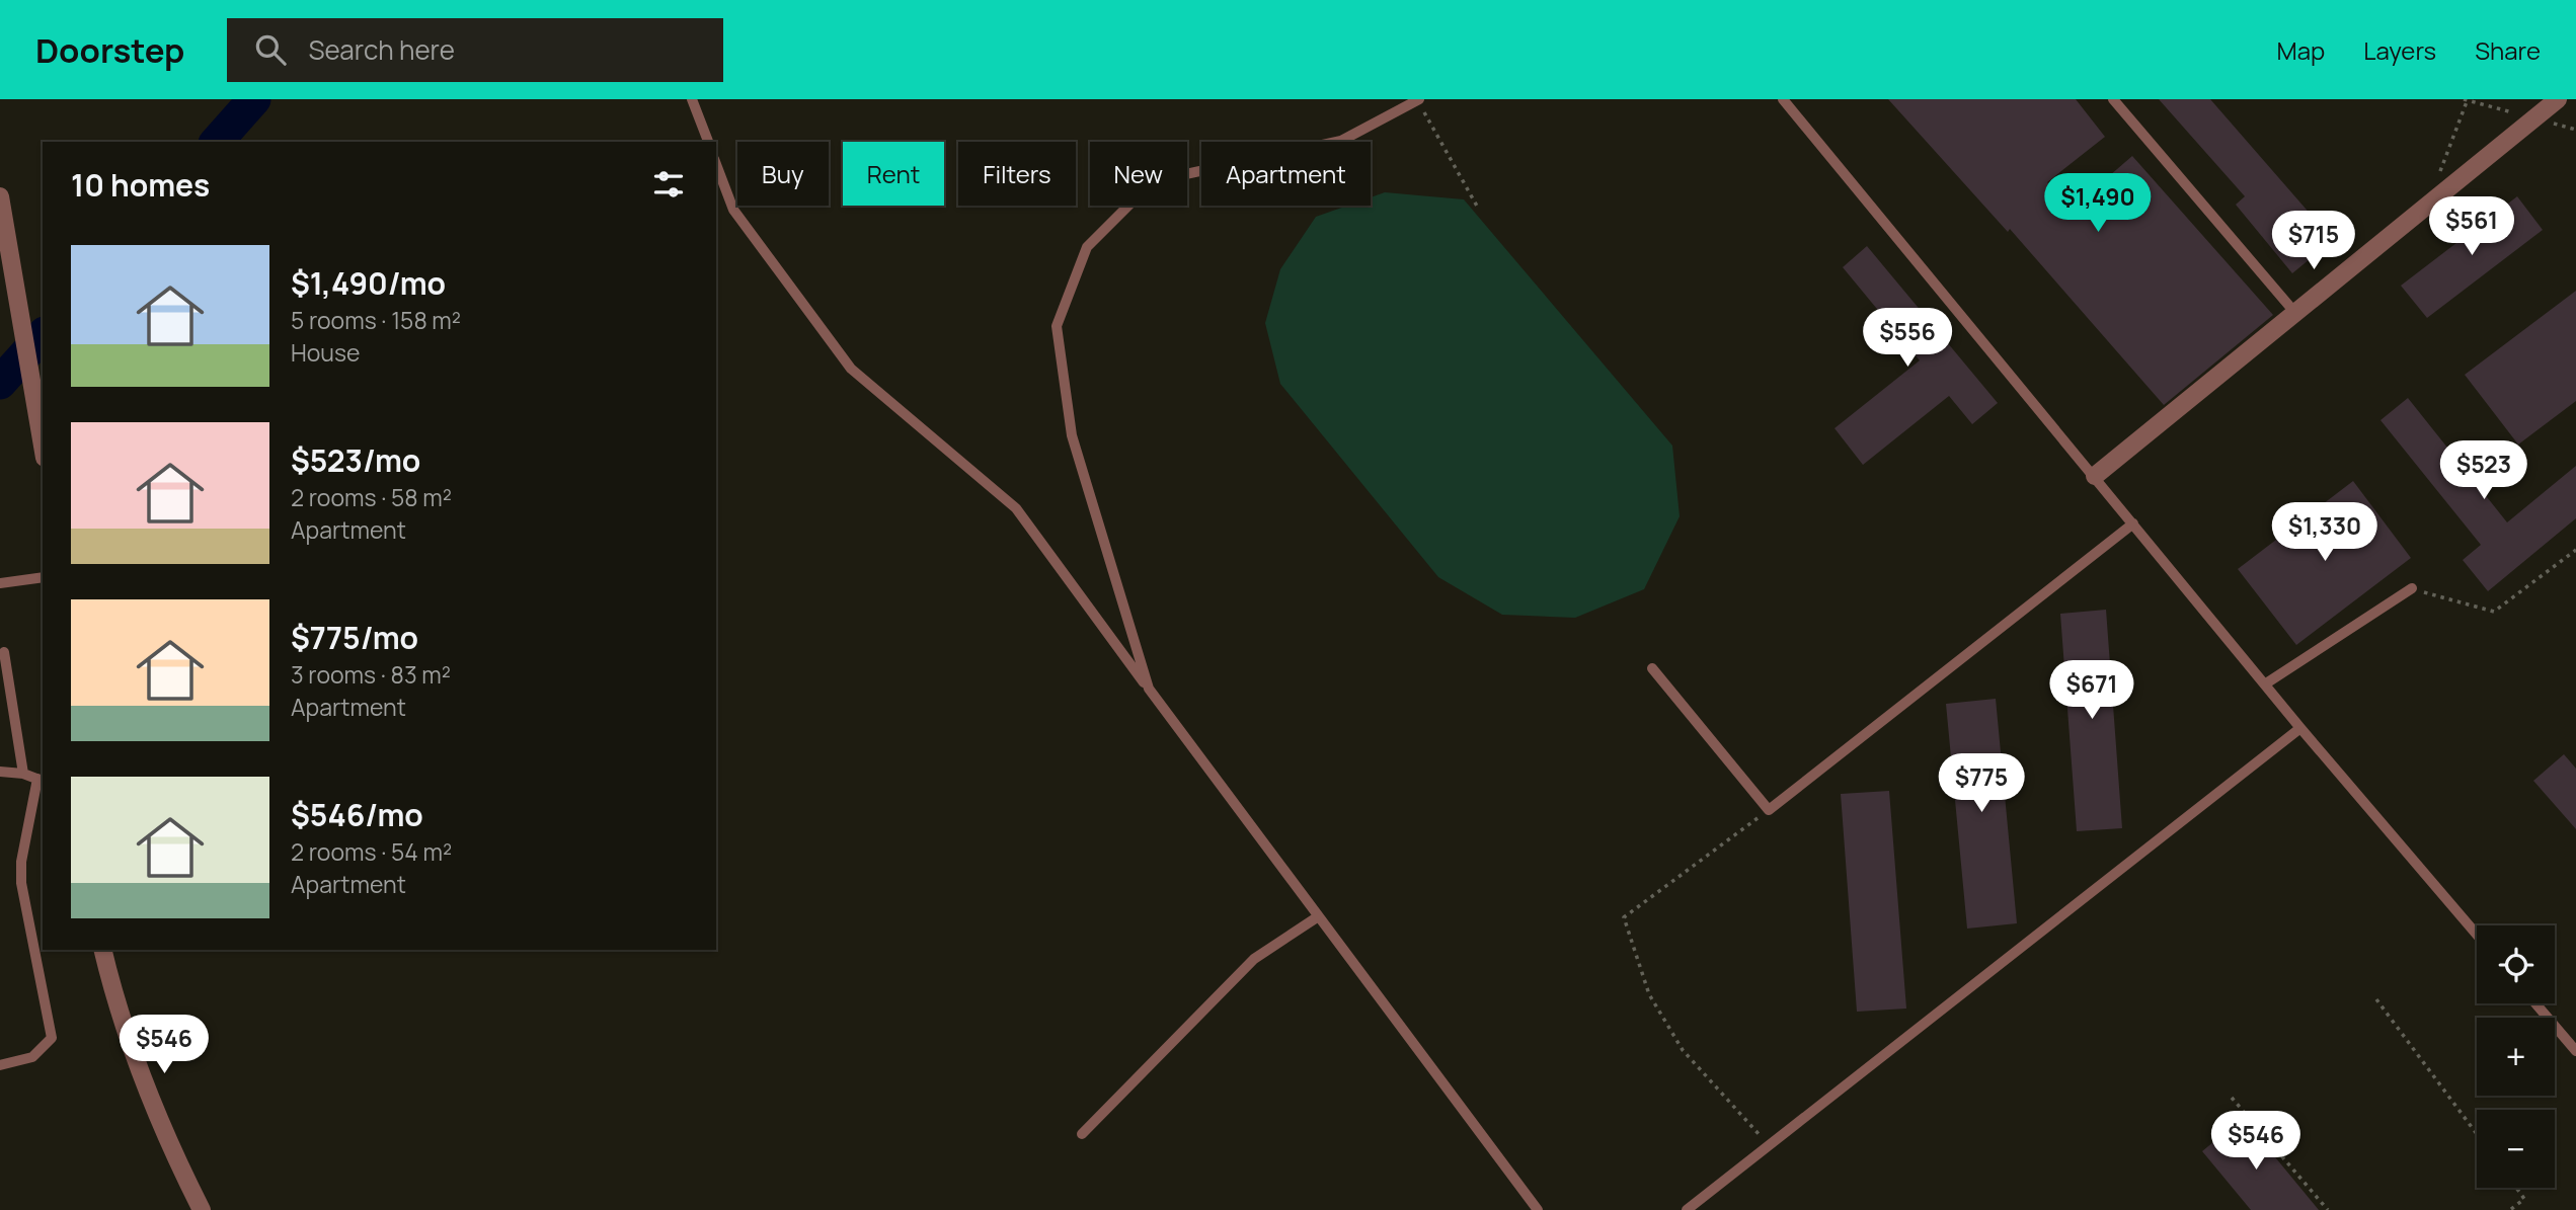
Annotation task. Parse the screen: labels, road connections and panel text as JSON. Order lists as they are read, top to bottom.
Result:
{
  "page": {
    "header": "Doorstep",
    "search": "Search here",
    "nav": ["Map", "Layers", "Share"],
    "chip": [
      "Buy",
      "Rent",
      "Filters",
      "New",
      "Apartment"
    ],
    "heading": "10 homes",
    "price": [
      "$1,490",
      "$561",
      "$715",
      "$556",
      "$523",
      "$1,330",
      "$671",
      "$775",
      "$546",
      "$546"
    ],
    "list": [
      {
        "name": "$1,490/mo",
        "note": "5 rooms · 158 m² · House"
      },
      {
        "name": "$523/mo",
        "note": "2 rooms · 58 m² · Apartment"
      },
      {
        "name": "$775/mo",
        "note": "3 rooms · 83 m² · Apartment"
      },
      {
        "name": "$546/mo",
        "note": "2 rooms · 54 m² · Apartment"
      }
    ],
    "map_buttons": ["+", "−"]
  }
}
